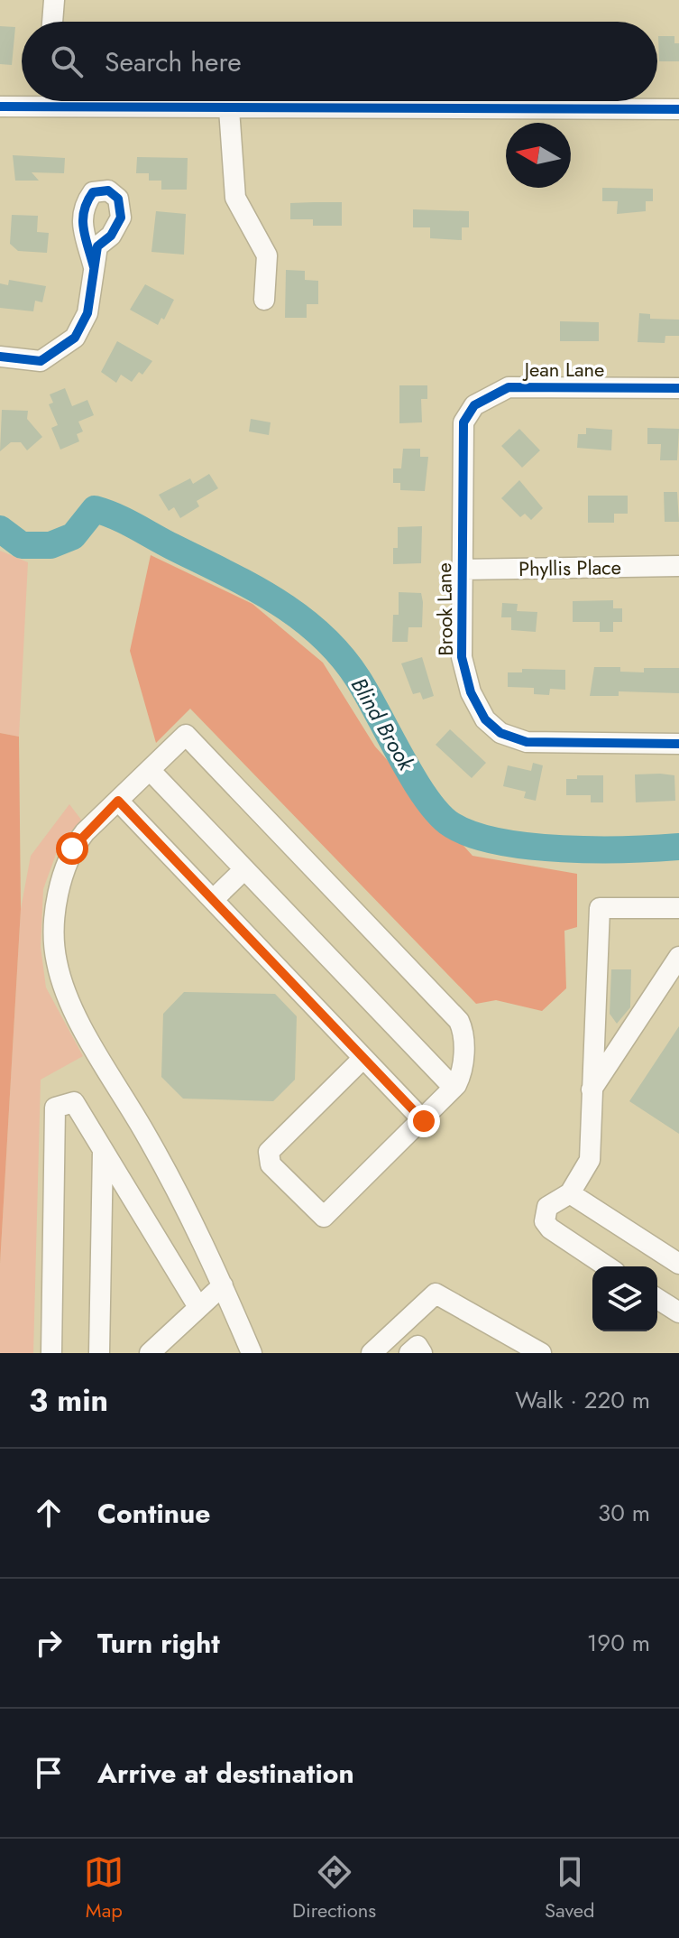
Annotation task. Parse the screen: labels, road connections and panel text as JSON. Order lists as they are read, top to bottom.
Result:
{
  "streets": {
    "street": ["Jean Lane", "Phyllis Place", "Brook Lane"]
  },
  "crossings": [
    ["Jean Lane", "Brook Lane"],
    ["Phyllis Place", "Brook Lane"]
  ],
  "water": ["Blind Brook"],
  "north": "left",
  "page": {
    "search": "Search here",
    "heading": ["3 min", "Walk · 220 m"],
    "list": [
      ["Continue", "30 m"],
      ["Turn right", "190 m"],
      "Arrive at destination"
    ],
    "nav": ["Map", "Directions", "Saved"]
  }
}
